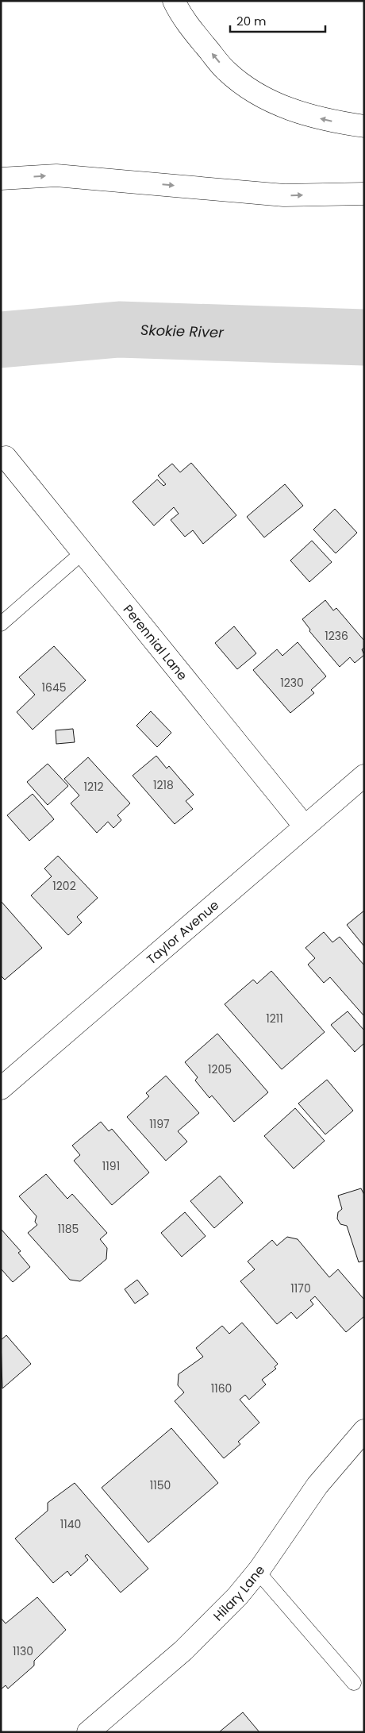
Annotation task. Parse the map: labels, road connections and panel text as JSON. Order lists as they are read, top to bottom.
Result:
{
  "streets": {
    "main road": ["Perennial Lane", "Taylor Avenue", "Hilary Lane"]
  },
  "crossings": [
    ["Perennial Lane", "Taylor Avenue"]
  ],
  "water": ["Skokie River"],
  "house_numbers": [
    "1236",
    "1230",
    "1645",
    "1218",
    "1212",
    "1202",
    "1211",
    "1205",
    "1197",
    "1191",
    "1185",
    "1170",
    "1160",
    "1150",
    "1140",
    "1130"
  ],
  "scale_bar": "20 m"
}
